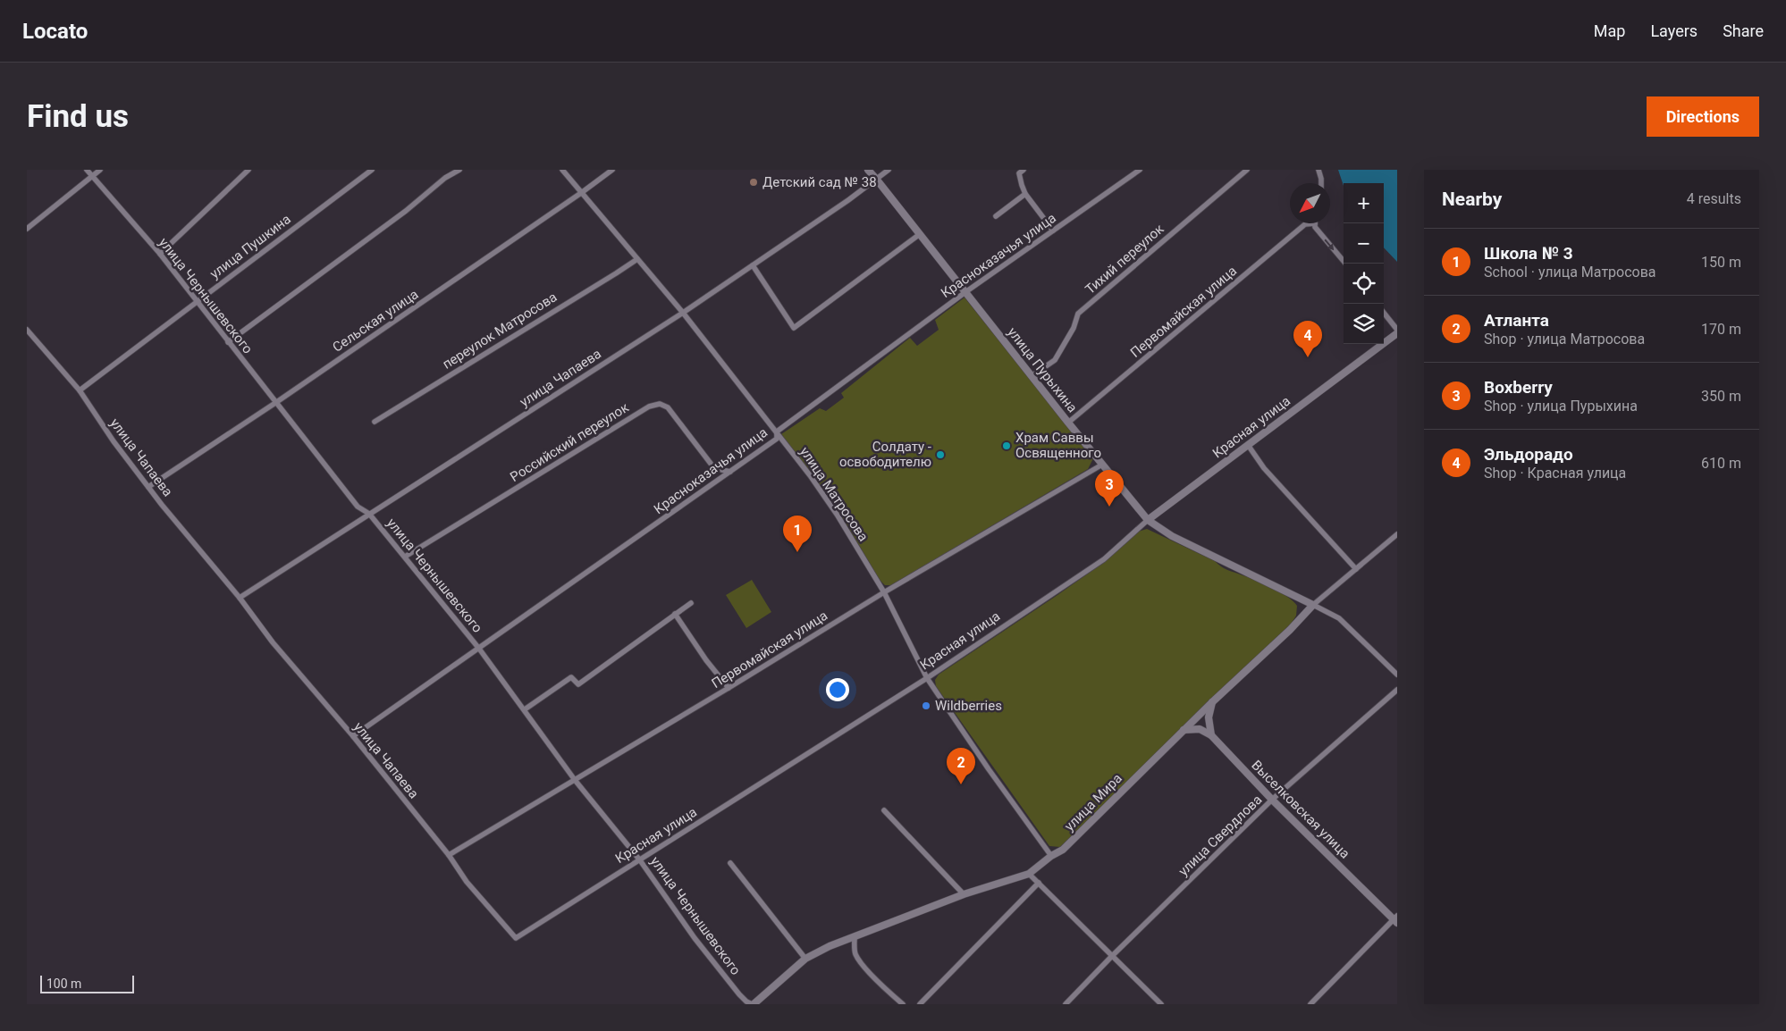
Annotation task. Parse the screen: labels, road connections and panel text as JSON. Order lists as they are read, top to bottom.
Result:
{
  "streets": {
    "street": [
      "улица Пушкина",
      "Красноказачья улица",
      "Тихий переулок",
      "улица Чернышевского",
      "Первомайская улица",
      "Сельская улица",
      "переулок Матросова",
      "улица Пурыхина",
      "улица Чапаева",
      "Красная улица",
      "Российский переулок",
      "улица Матросова",
      "улица Мира",
      "Выселковская улица",
      "улица Свердлова"
    ]
  },
  "crossings": [
    ["улица Пушкина", "улица Чернышевского"],
    ["улица Пушкина", "улица Чапаева"],
    ["Красноказачья улица", "улица Чернышевского"],
    ["Красноказачья улица", "улица Пурыхина"],
    ["Красноказачья улица", "улица Чапаева"],
    ["Красноказачья улица", "Российский переулок"],
    ["Красноказачья улица", "улица Матросова"],
    ["Тихий переулок", "улица Пурыхина"],
    ["улица Чернышевского", "Первомайская улица"],
    ["улица Чернышевского", "Сельская улица"],
    ["улица Чернышевского", "улица Чапаева"],
    ["улица Чернышевского", "Красная улица"],
    ["улица Чернышевского", "Российский переулок"],
    ["улица Чернышевского", "улица Мира"],
    ["Первомайская улица", "улица Пурыхина"],
    ["Первомайская улица", "улица Чапаева"],
    ["Первомайская улица", "улица Матросова"],
    ["Сельская улица", "улица Чапаева"],
    ["Сельская улица", "улица Матросова"],
    ["переулок Матросова", "улица Матросова"],
    ["улица Пурыхина", "улица Чапаева"],
    ["улица Пурыхина", "Красная улица"],
    ["улица Пурыхина", "улица Мира"],
    ["улица Чапаева", "Красная улица"],
    ["улица Чапаева", "улица Матросова"],
    ["Красная улица", "улица Матросова"],
    ["улица Матросова", "улица Мира"],
    ["Выселковская улица", "улица Свердлова"]
  ],
  "places": [
    "Детский сад № 38",
    "Храм Саввы Освященного",
    "Солдату - освободителю",
    "Wildberries"
  ],
  "scale_bar": "100 m",
  "north": "bottom left",
  "page": {
    "header": "Locato",
    "nav": ["Map", "Layers", "Share"],
    "buttons": "Directions",
    "title": "Find us",
    "heading": ["Nearby", "4 results"],
    "map_buttons": ["+", "−"],
    "list": [
      {
        "mark": "1",
        "name": "Школа № 3",
        "note": "School · улица Матросова",
        "value": "150 m"
      },
      {
        "mark": "2",
        "name": "Атланта",
        "note": "Shop · улица Матросова",
        "value": "170 m"
      },
      {
        "mark": "3",
        "name": "Boxberry",
        "note": "Shop · улица Пурыхина",
        "value": "350 m"
      },
      {
        "mark": "4",
        "name": "Эльдорадо",
        "note": "Shop · Красная улица",
        "value": "610 m"
      }
    ],
    "pins": [
      "4",
      "3",
      "1",
      "2"
    ],
    "scale": "100 m"
  }
}
